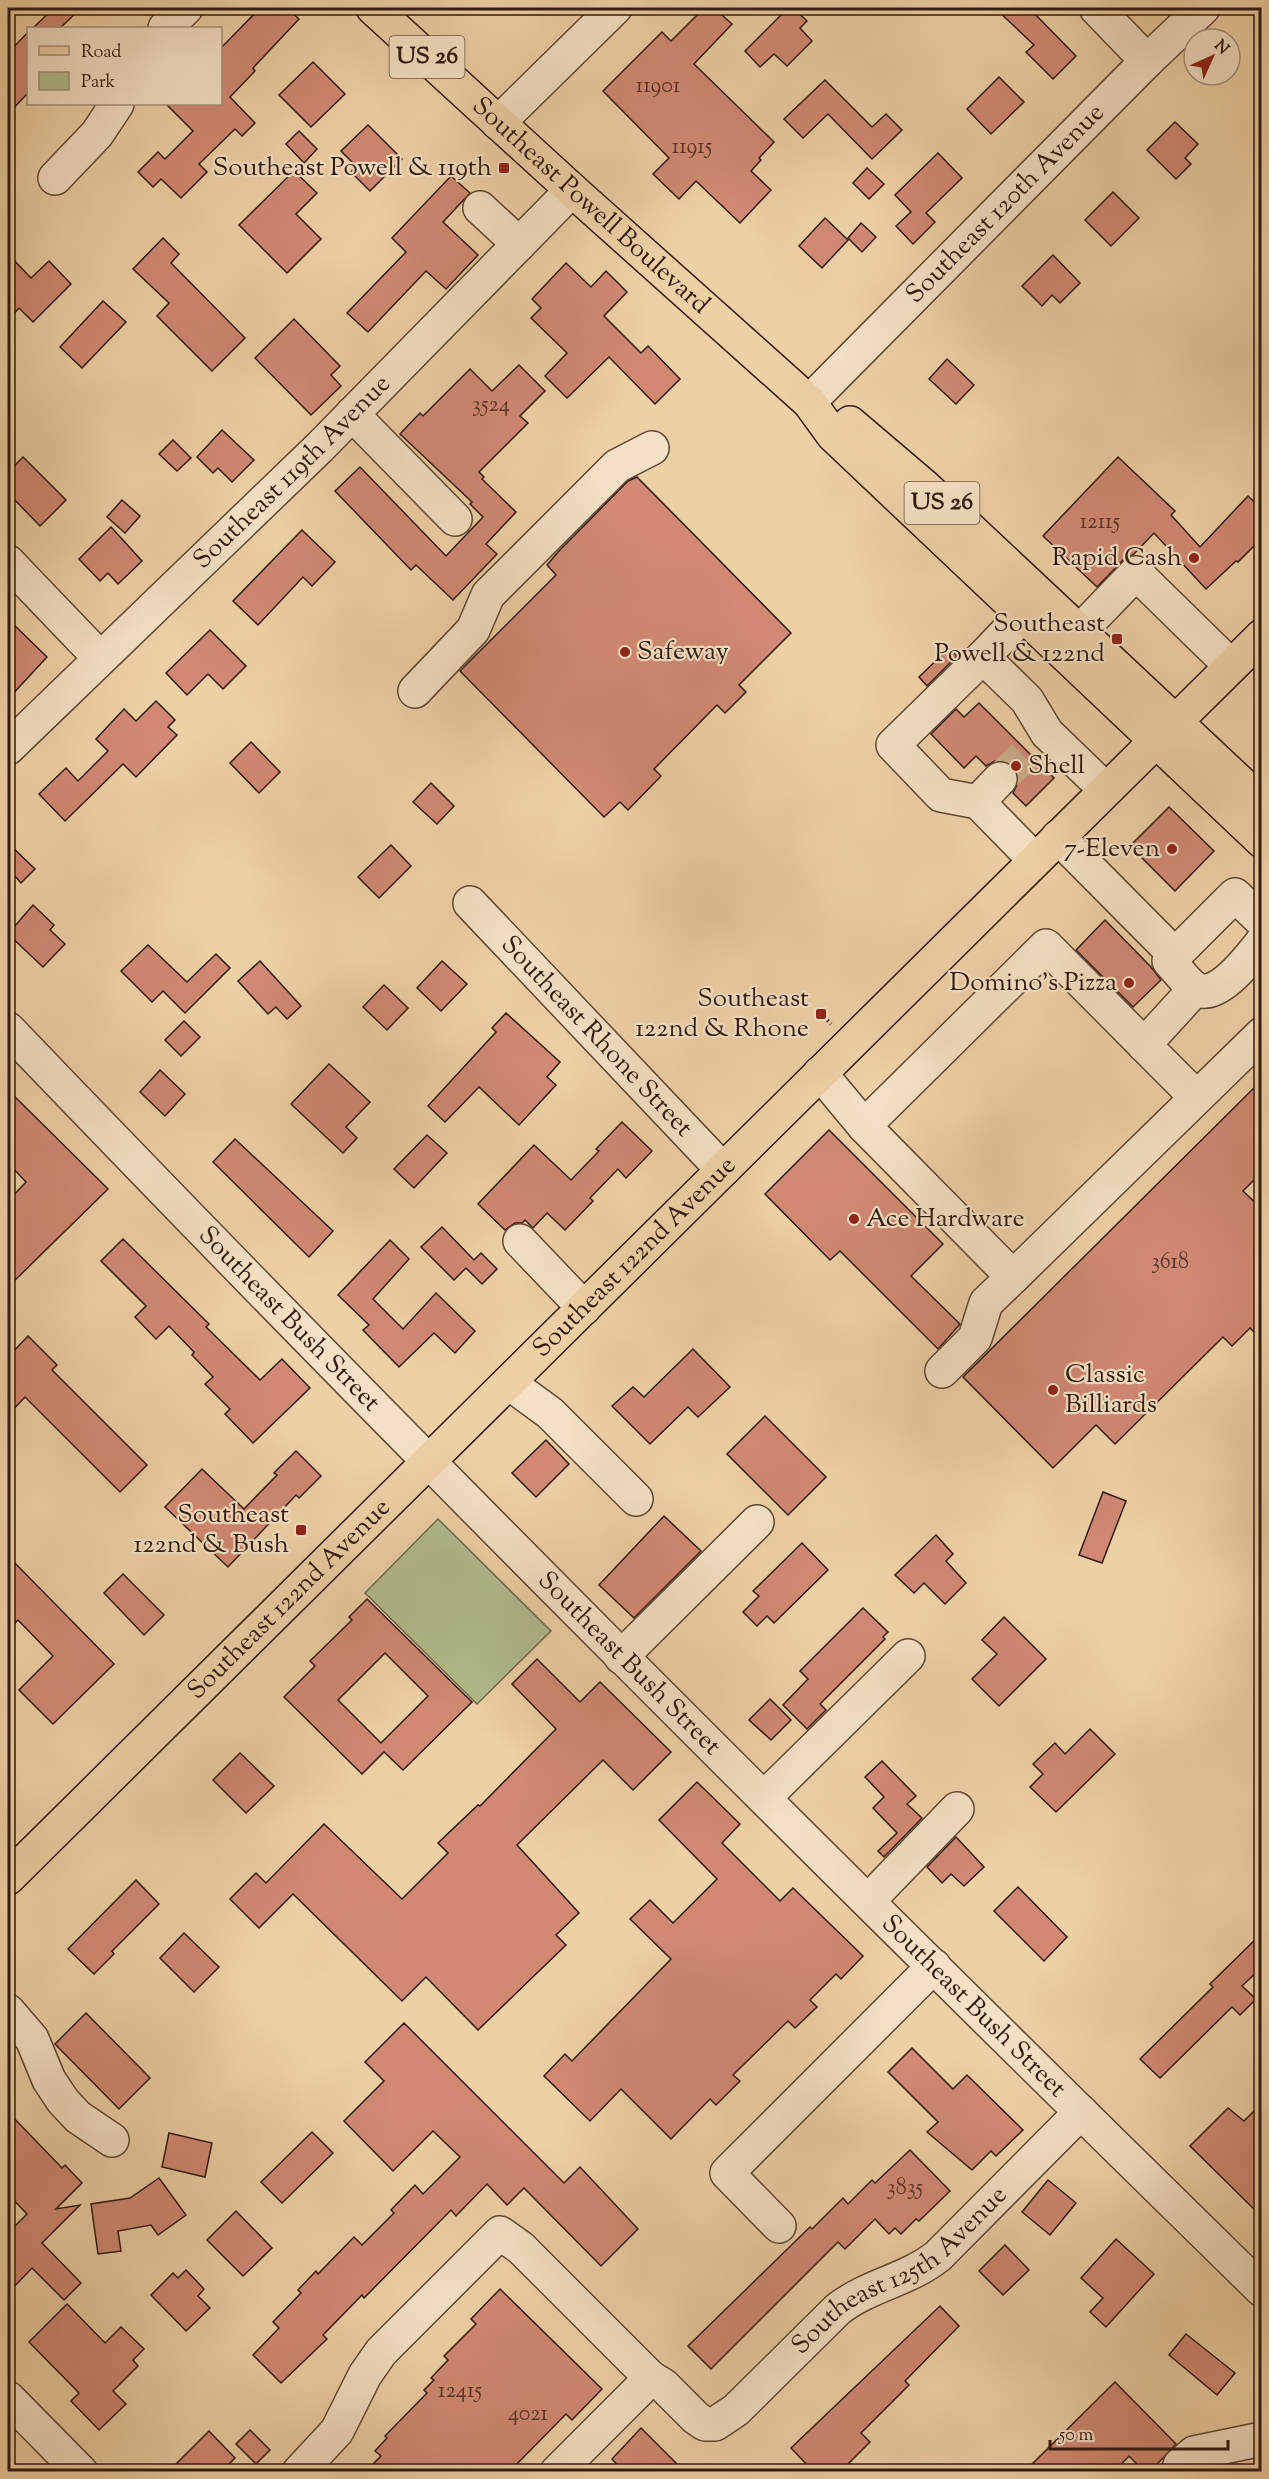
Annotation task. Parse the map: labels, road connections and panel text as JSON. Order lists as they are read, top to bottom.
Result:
{
  "streets": {
    "main road": ["US 26", "Southeast Powell Boulevard", "Southeast 122nd Avenue"],
    "street": [
      "Southeast 120th Avenue",
      "Southeast 119th Avenue",
      "Southeast Rhone Street",
      "Southeast Bush Street",
      "Southeast 125th Avenue"
    ]
  },
  "crossings": [
    ["Southeast 120th Avenue", "Southeast Powell Boulevard"],
    ["Southeast Powell Boulevard", "Southeast 119th Avenue"],
    ["Southeast Powell Boulevard", "Southeast 122nd Avenue"],
    ["Southeast Rhone Street", "Southeast 122nd Avenue"],
    ["Southeast 122nd Avenue", "Southeast Bush Street"],
    ["Southeast Bush Street", "Southeast 125th Avenue"]
  ],
  "places": {
    "transit": [
      "Southeast Powell & 119th",
      "Southeast Powell & 122nd",
      "Southeast 122nd & Rhone",
      "Southeast 122nd & Bush"
    ],
    "other": [
      "Rapid Cash",
      "Safeway",
      "Shell",
      "7-Eleven",
      "Domino's Pizza",
      "Ace Hardware",
      "Classic Billiards"
    ]
  },
  "house_numbers": [
    "11901",
    "11915",
    "3524",
    "12115",
    "3618",
    "3835",
    "12415",
    "4021"
  ],
  "legend": ["Road", "Park"],
  "scale_bar": "50 m",
  "north": "top right"
}
